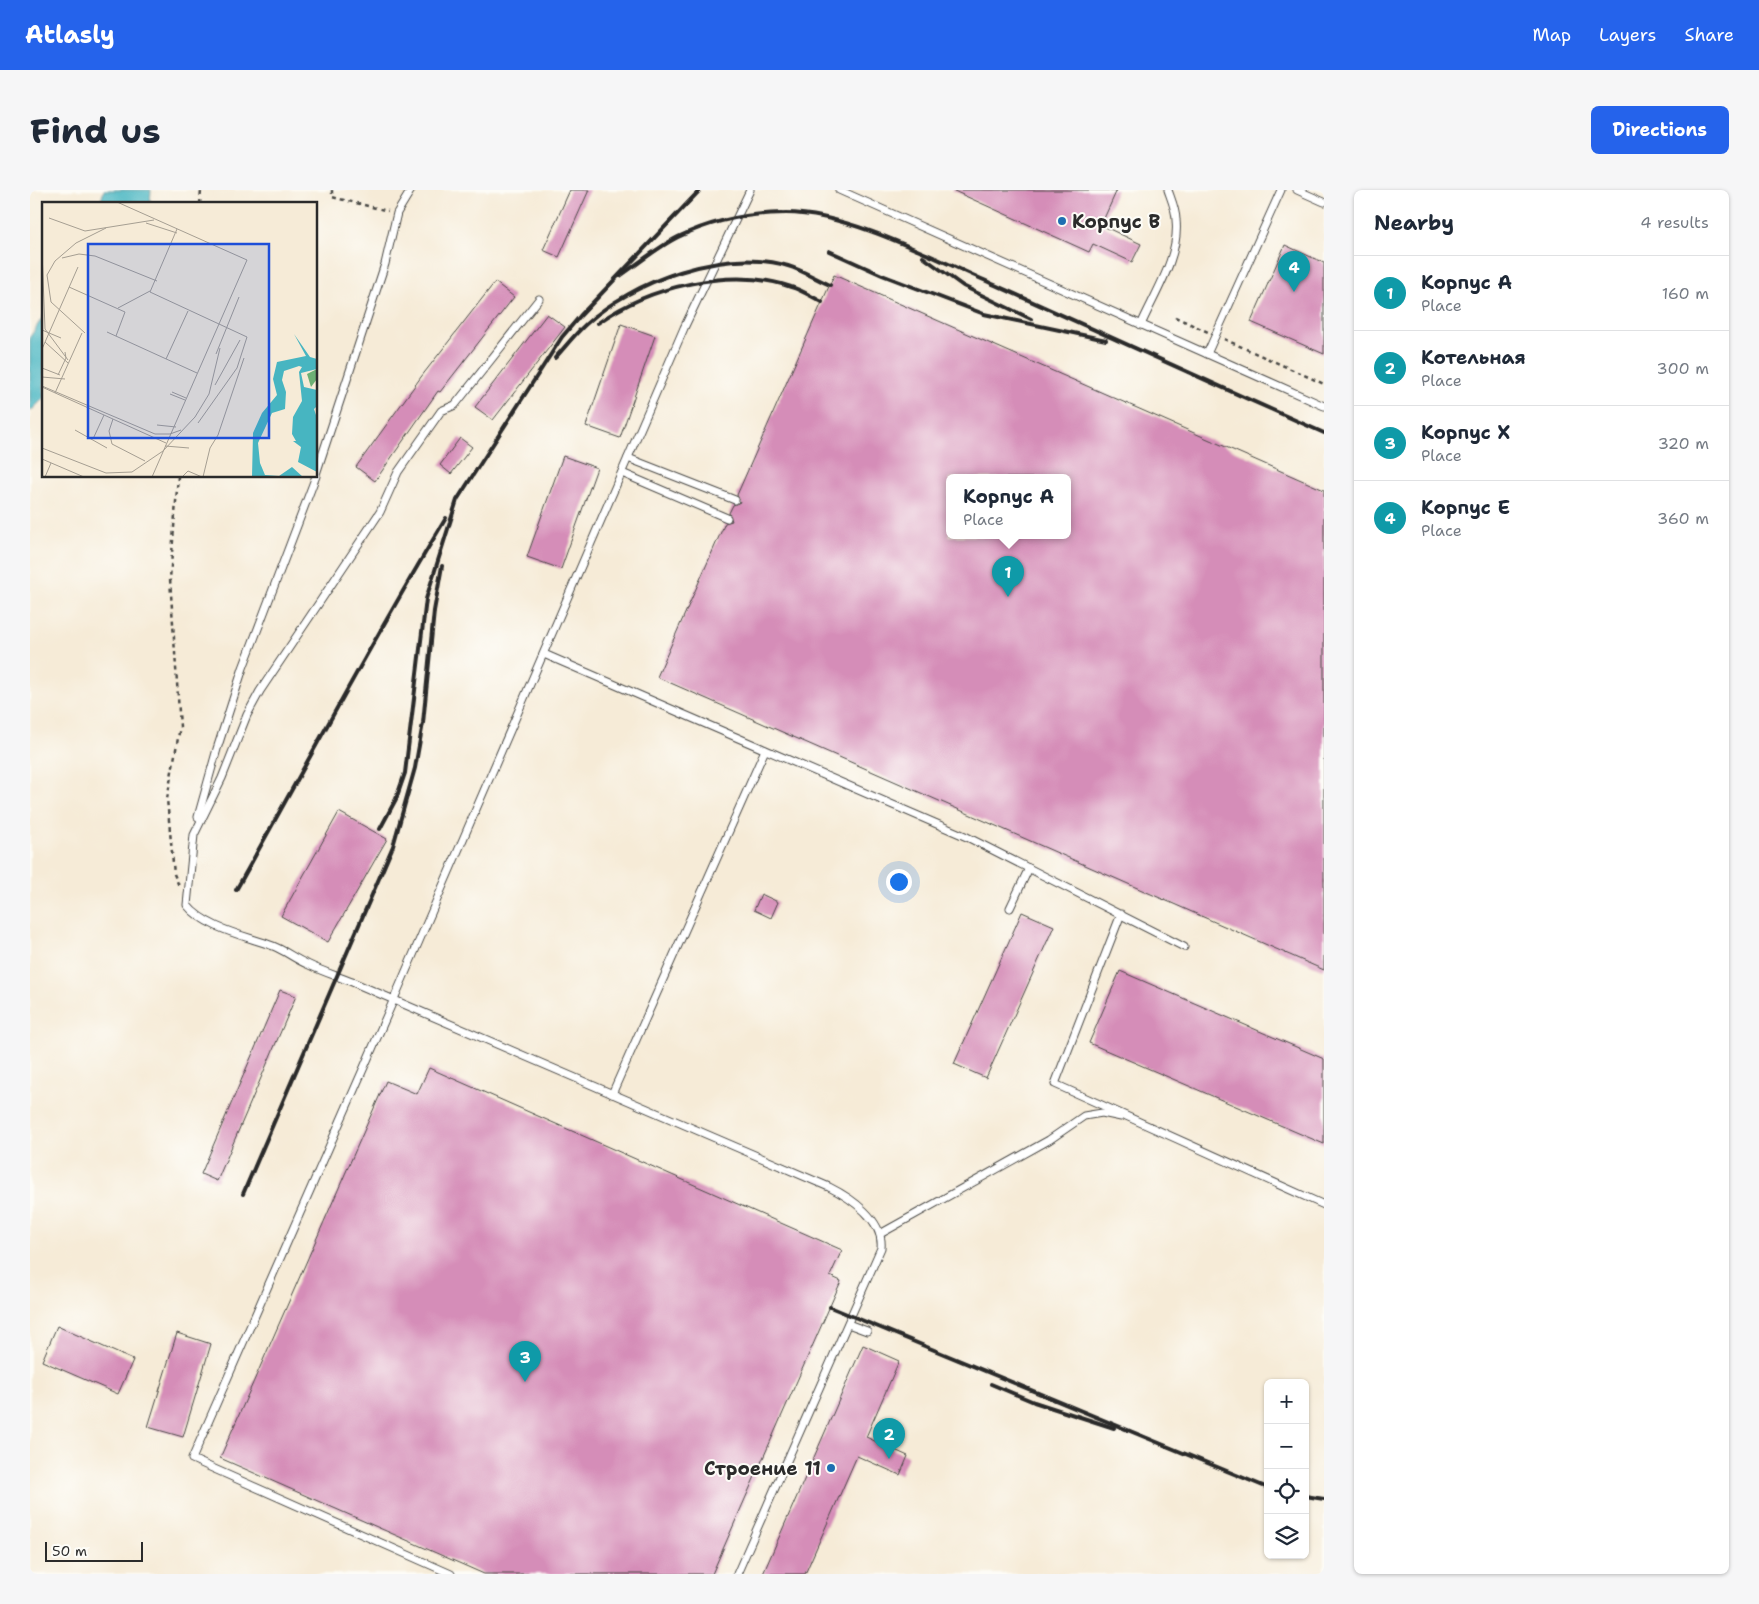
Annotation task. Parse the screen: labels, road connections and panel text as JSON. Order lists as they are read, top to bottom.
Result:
{
  "places": ["Корпус В", "Строение 11"],
  "scale_bar": "50 m",
  "page": {
    "header": "Atlasly",
    "nav": ["Map", "Layers", "Share"],
    "buttons": "Directions",
    "title": "Find us",
    "heading": ["Nearby", "4 results"],
    "pins": [
      "4",
      "1",
      "3",
      "2"
    ],
    "list": [
      {
        "mark": "1",
        "name": "Корпус А",
        "note": "Place",
        "value": "160 m"
      },
      {
        "mark": "2",
        "name": "Котельная",
        "note": "Place",
        "value": "300 m"
      },
      {
        "mark": "3",
        "name": "Корпус Х",
        "note": "Place",
        "value": "320 m"
      },
      {
        "mark": "4",
        "name": "Корпус Е",
        "note": "Place",
        "value": "360 m"
      }
    ],
    "popup": ["Корпус А", "Place"],
    "map_buttons": ["+", "−"],
    "scale": "50 m"
  }
}
